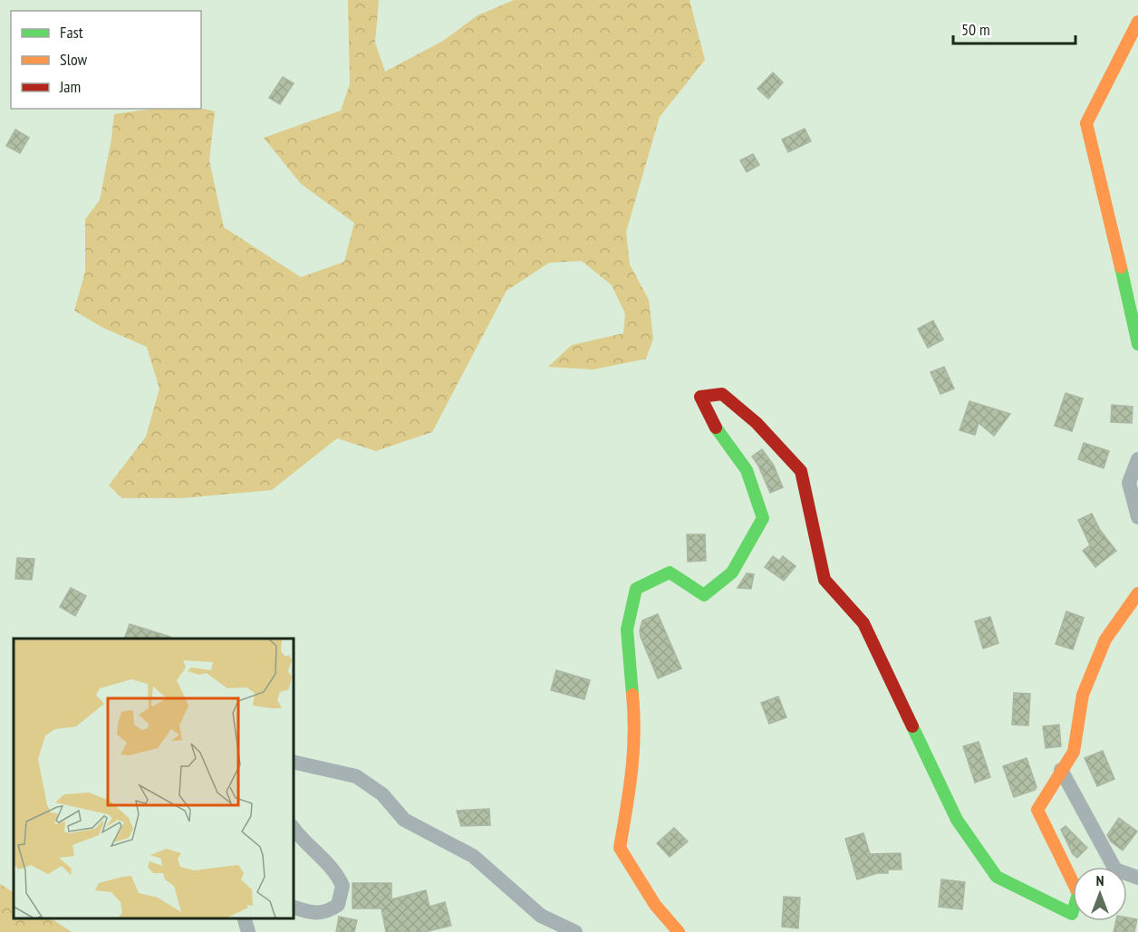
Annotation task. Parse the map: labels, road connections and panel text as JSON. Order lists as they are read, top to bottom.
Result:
{
  "legend": ["Fast", "Slow", "Jam"],
  "scale_bar": "50 m",
  "north": "top"
}
